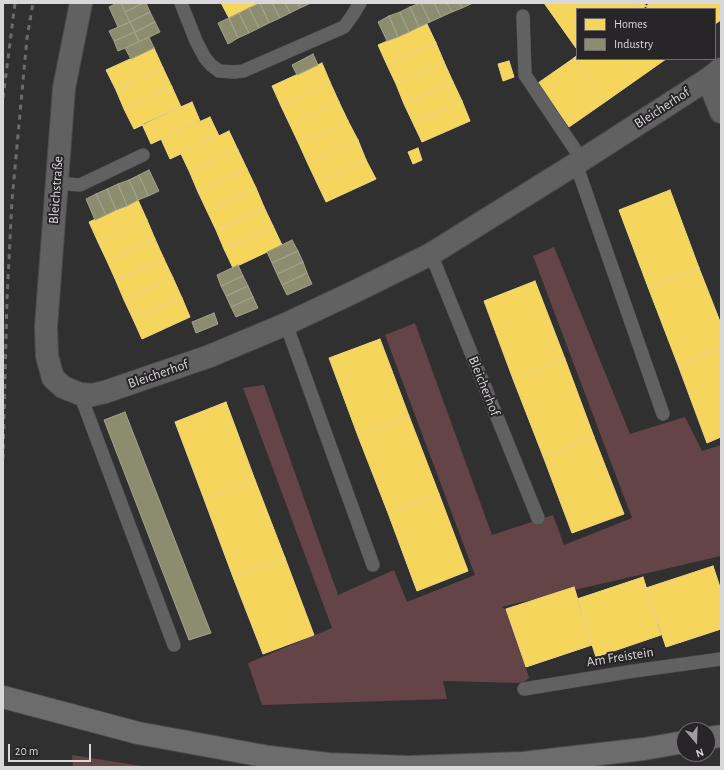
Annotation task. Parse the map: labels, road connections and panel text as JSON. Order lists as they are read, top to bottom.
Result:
{
  "streets": {
    "street": ["Bleicherhof", "Bleichstraße"],
    "lane": ["Am Freistein"]
  },
  "crossings": [
    ["Bleicherhof", "Bleichstraße"]
  ],
  "legend": ["Homes", "Industry"],
  "scale_bar": "20 m",
  "north": "bottom"
}
